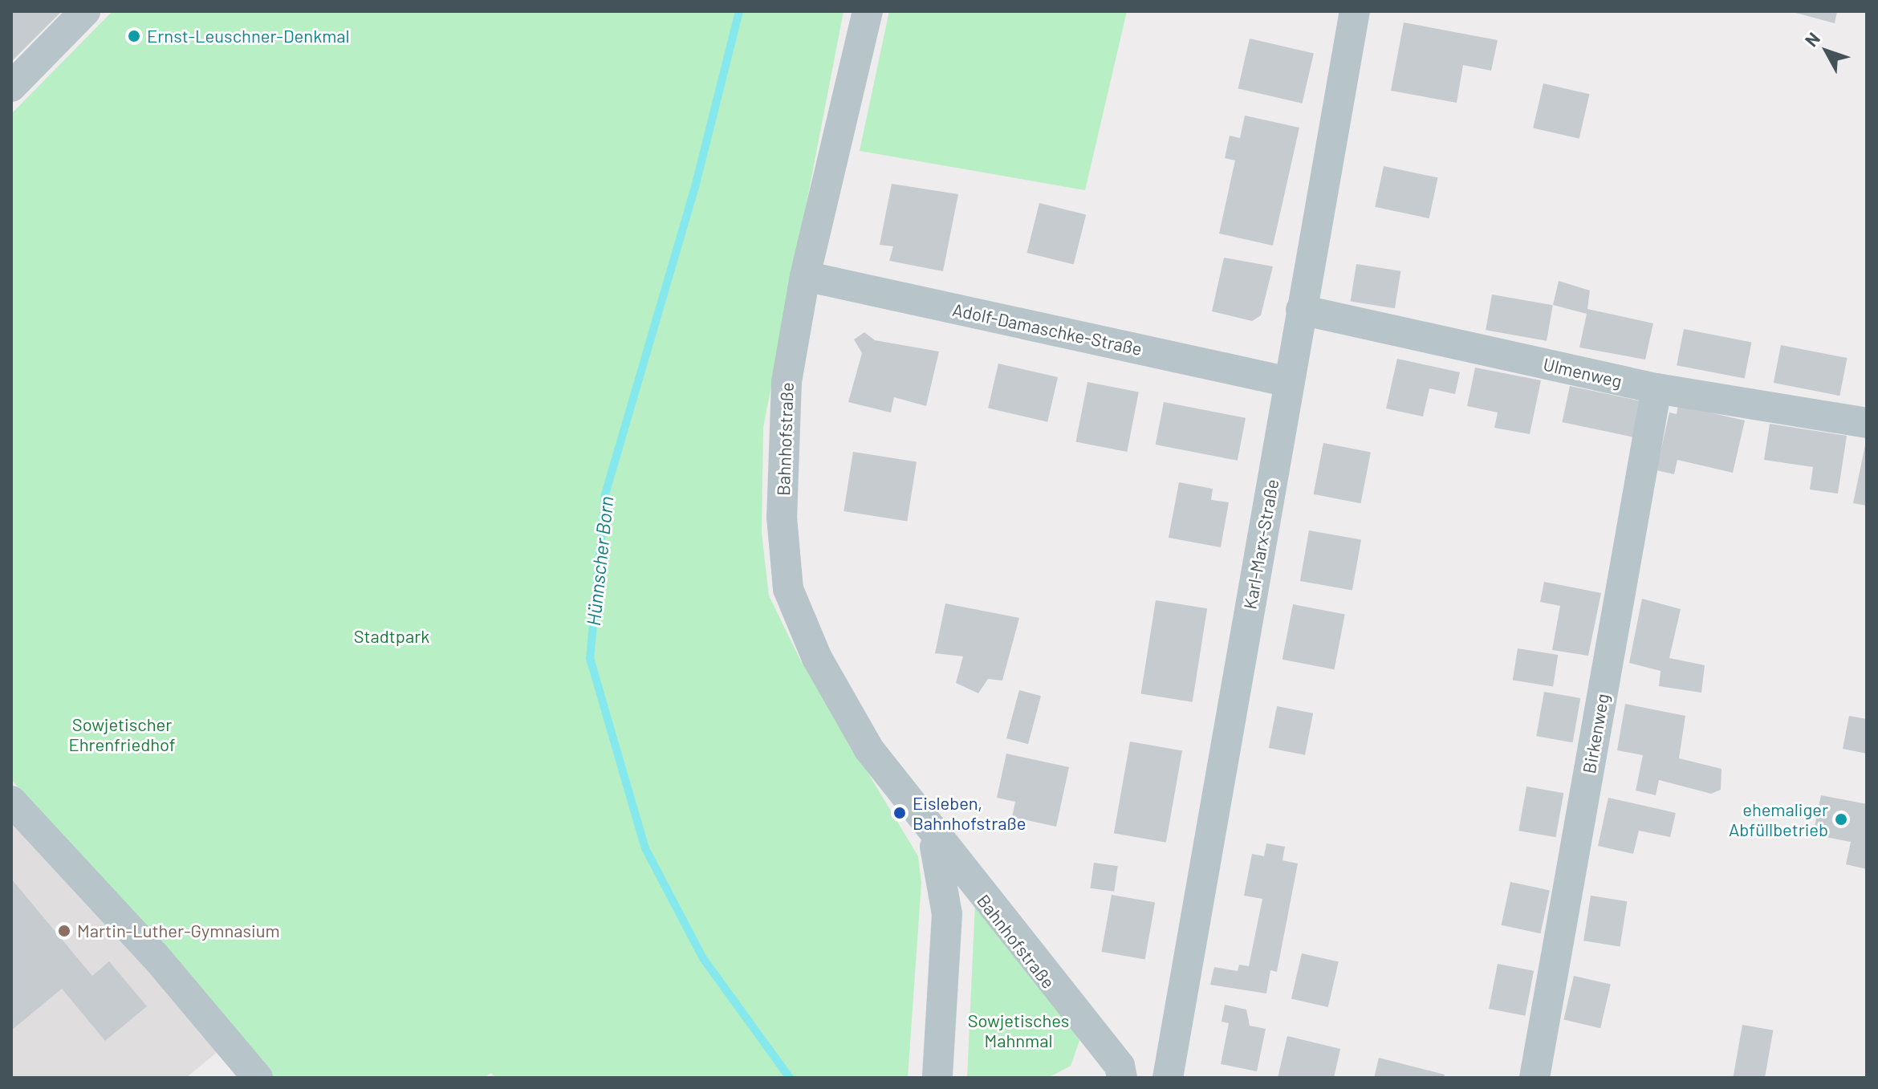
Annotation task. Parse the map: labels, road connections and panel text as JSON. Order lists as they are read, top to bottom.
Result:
{
  "streets": {
    "street": [
      "Adolf-Damaschke-Straße",
      "Ulmenweg",
      "Bahnhofstraße",
      "Karl-Marx-Straße",
      "Birkenweg"
    ]
  },
  "crossings": [
    ["Adolf-Damaschke-Straße", "Bahnhofstraße"],
    ["Adolf-Damaschke-Straße", "Karl-Marx-Straße"],
    ["Ulmenweg", "Karl-Marx-Straße"],
    ["Ulmenweg", "Birkenweg"]
  ],
  "water": ["Hünnscher Born"],
  "parks": ["Stadtpark", "Sowjetischer Ehrenfriedhof", "Sowjetisches Mahnmal"],
  "places": [
    "Ernst-Leuschner-Denkmal",
    "Eisleben, Bahnhofstraße",
    "ehemaliger Abfüllbetrieb",
    "Martin-Luther-Gymnasium"
  ],
  "north": "top left"
}
